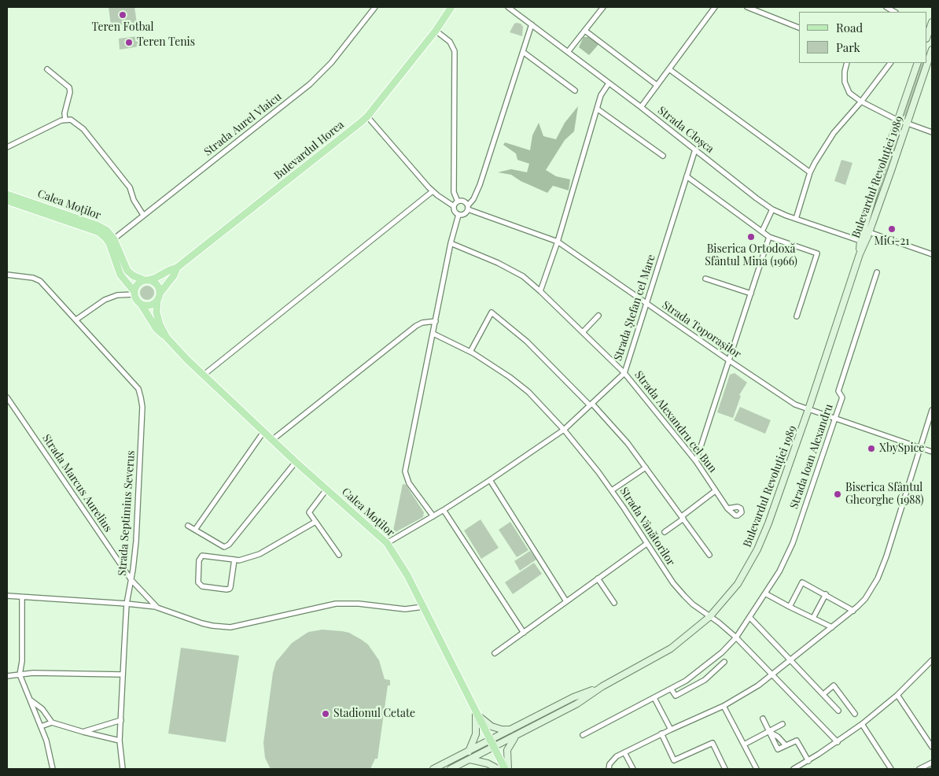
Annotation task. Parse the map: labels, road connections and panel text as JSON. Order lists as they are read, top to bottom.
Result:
{
  "streets": {
    "main road": ["Bulevardul Horea", "Bulevardul Revoluției 1989", "Calea Moților"],
    "street": [
      "Strada Aurel Vlaicu",
      "Strada Cloșca",
      "Strada Ștefan cel Mare",
      "Strada Toporașilor",
      "Strada Alexandru cel Bun",
      "Strada Ioan Alexandru",
      "Strada Marcus Aurelius",
      "Strada Septimius Severus",
      "Strada Vânătorilor"
    ]
  },
  "crossings": [
    ["Strada Aurel Vlaicu", "Calea Moților"],
    ["Strada Cloșca", "Bulevardul Revoluției 1989"],
    ["Strada Cloșca", "Strada Ștefan cel Mare"],
    ["Bulevardul Revoluției 1989", "Calea Moților"],
    ["Bulevardul Revoluției 1989", "Strada Toporașilor"],
    ["Bulevardul Revoluției 1989", "Strada Vânătorilor"],
    ["Calea Moților", "Strada Ștefan cel Mare"],
    ["Calea Moților", "Strada Septimius Severus"],
    ["Strada Ștefan cel Mare", "Strada Toporașilor"],
    ["Strada Ștefan cel Mare", "Strada Alexandru cel Bun"],
    ["Strada Ștefan cel Mare", "Strada Vânătorilor"],
    ["Strada Toporașilor", "Strada Ioan Alexandru"],
    ["Strada Ioan Alexandru", "Strada Vânătorilor"],
    ["Strada Marcus Aurelius", "Strada Septimius Severus"]
  ],
  "places": [
    "Teren Fotbal",
    "Teren Tenis",
    "MiG-21",
    "Biserica Ortodoxă Sfântul Mina (1966)",
    "XbySpice",
    "Biserica Sfântul Gheorghe (1988)",
    "Stadionul Cetate"
  ],
  "legend": ["Road", "Park"]
}
